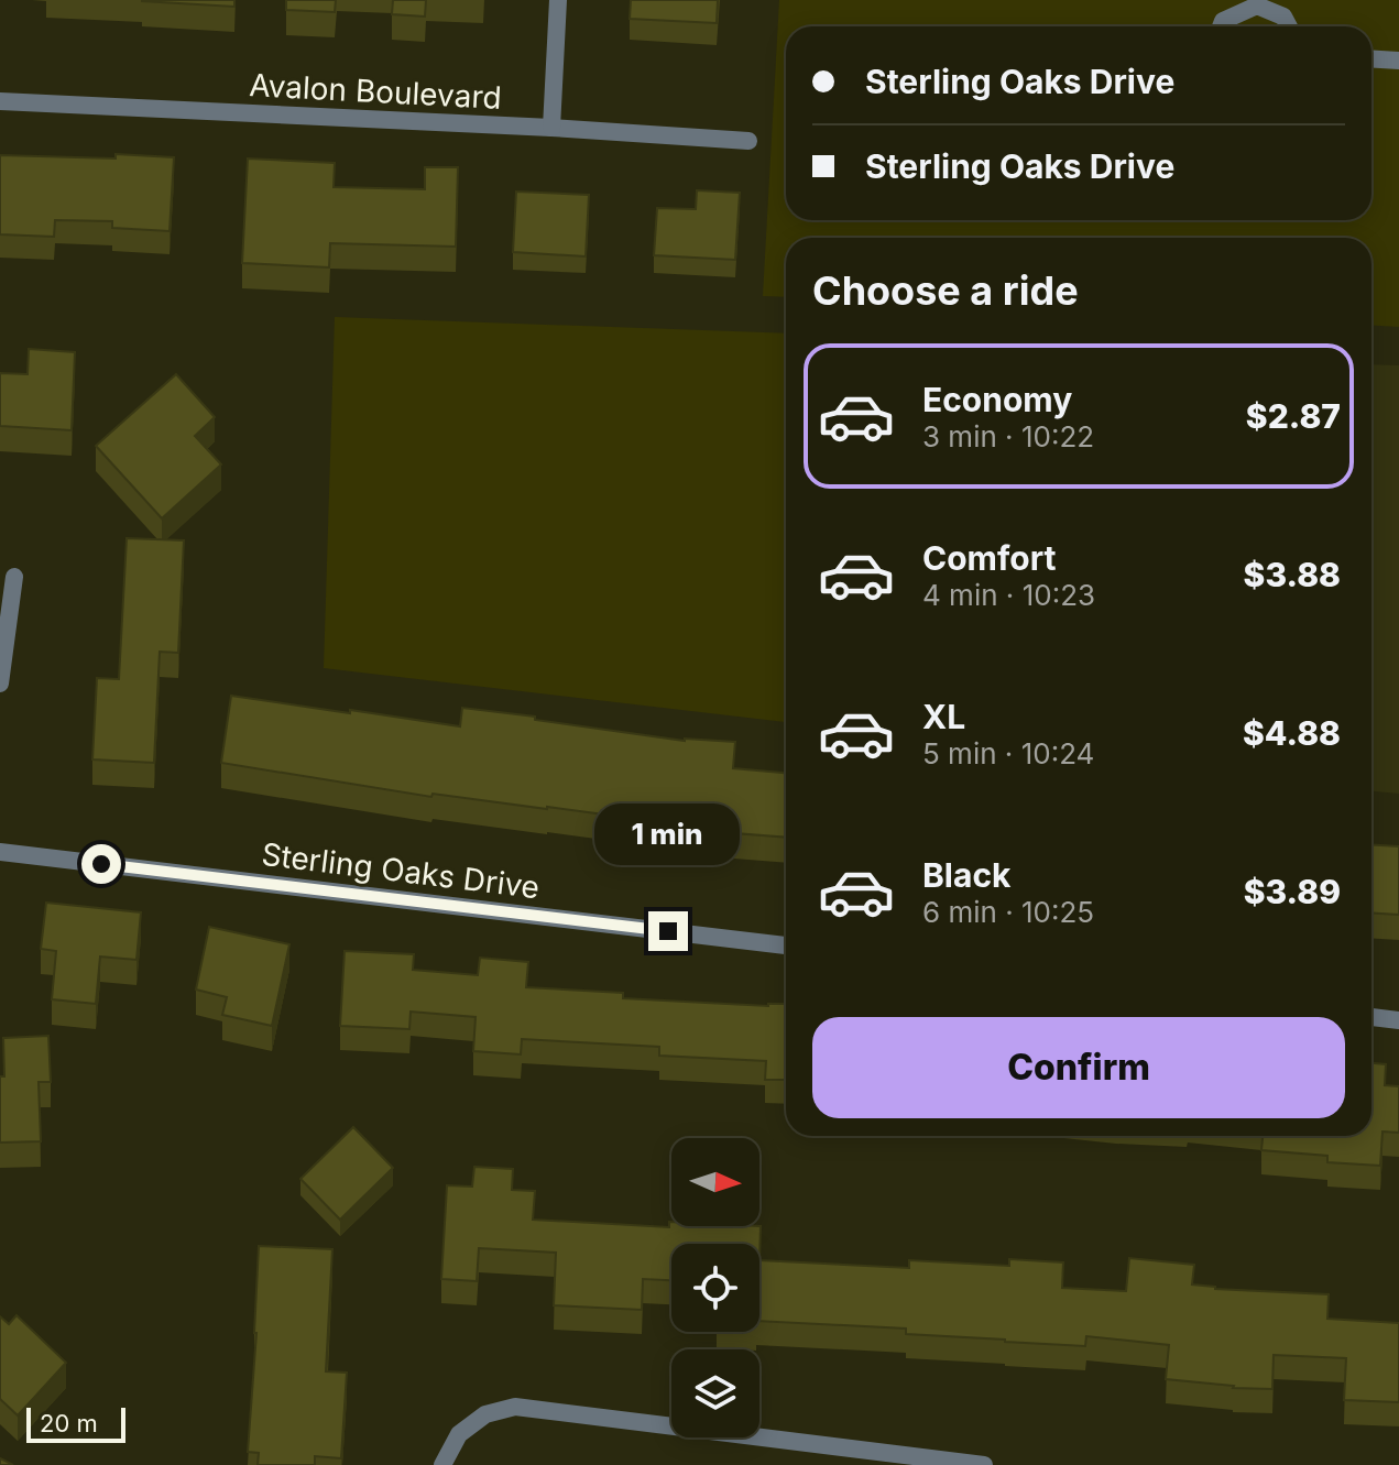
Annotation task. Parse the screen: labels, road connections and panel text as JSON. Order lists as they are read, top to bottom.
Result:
{
  "streets": {
    "street": ["Avalon Boulevard", "Sterling Oaks Drive"]
  },
  "scale_bar": "20 m",
  "north": "right",
  "page": {
    "banner": ["Sterling Oaks Drive", "Sterling Oaks Drive"],
    "heading": "Choose a ride",
    "list": [
      {
        "name": "Economy",
        "note": "3 min · 10:22",
        "value": "$2.87"
      },
      {
        "name": "Comfort",
        "note": "4 min · 10:23",
        "value": "$3.88"
      },
      {
        "name": "XL",
        "note": "5 min · 10:24",
        "value": "$4.88"
      },
      {
        "name": "Black",
        "note": "6 min · 10:25",
        "value": "$3.89"
      }
    ],
    "bubble": "1 min",
    "buttons": "Confirm",
    "scale": "20 m"
  }
}
